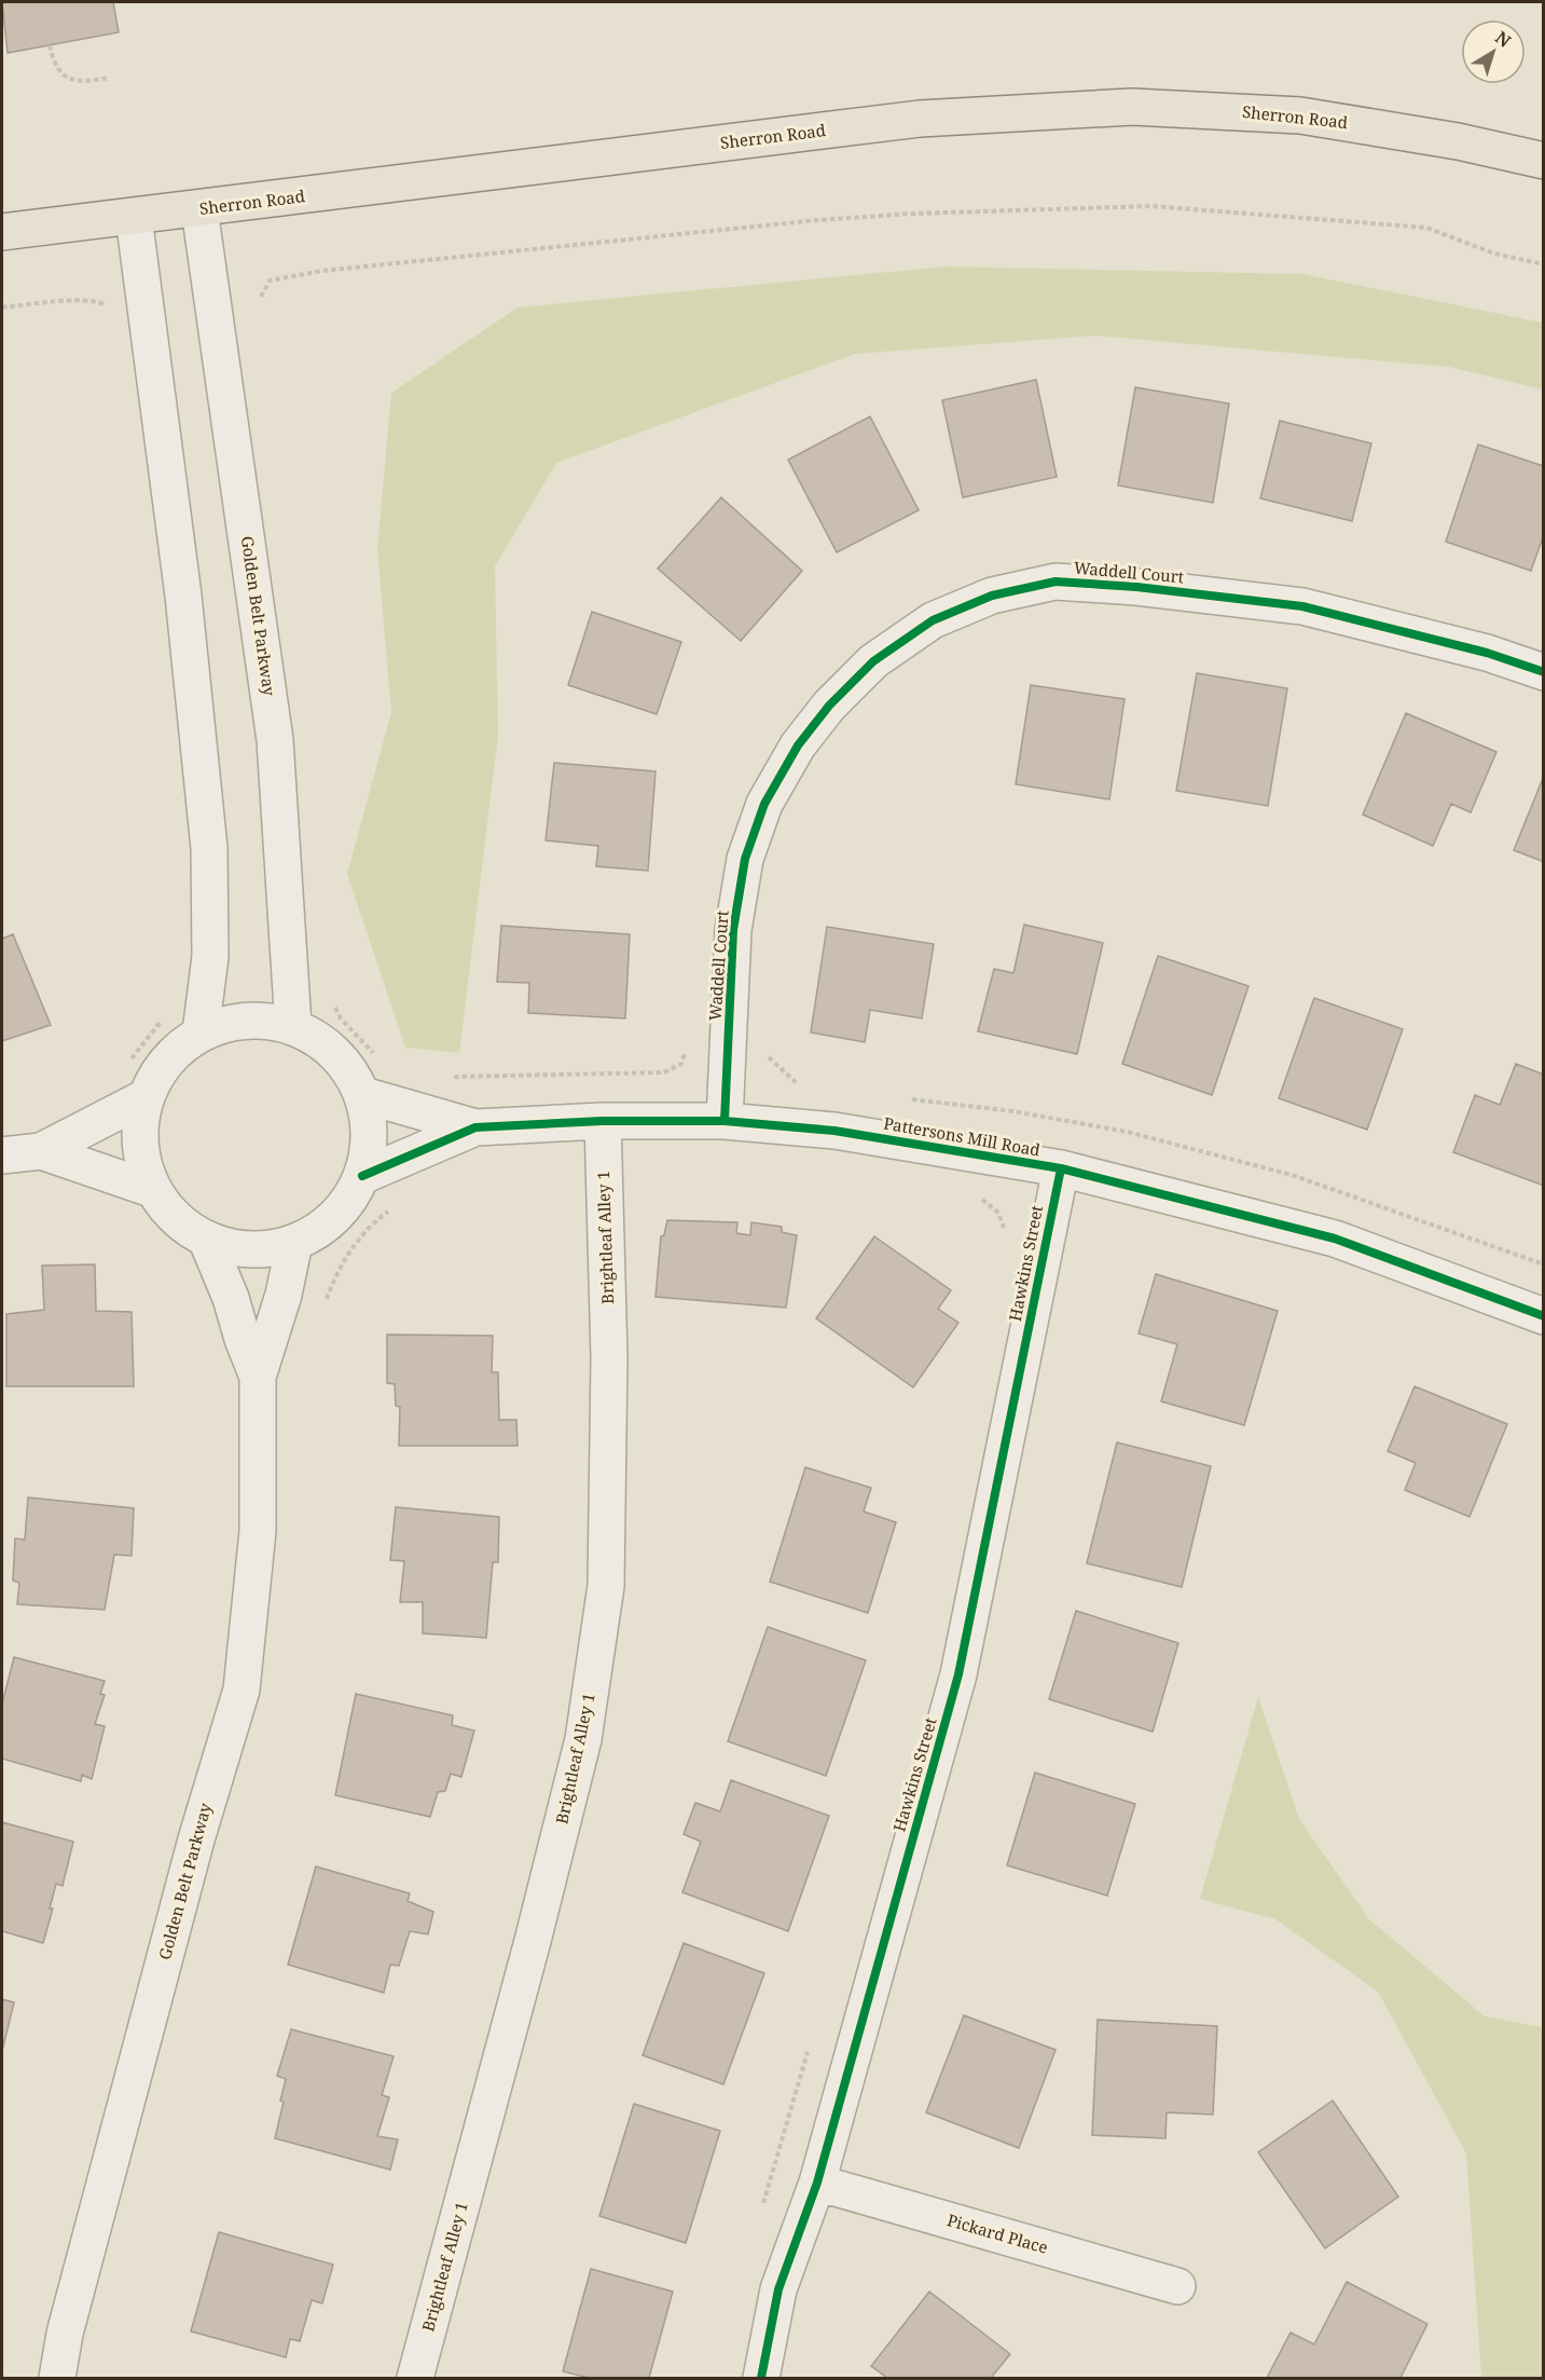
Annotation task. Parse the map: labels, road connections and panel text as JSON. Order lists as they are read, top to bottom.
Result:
{
  "streets": {
    "main road": ["Sherron Road"],
    "street": [
      "Waddell Court",
      "Golden Belt Parkway",
      "Pattersons Mill Road",
      "Brightleaf Alley 1",
      "Hawkins Street",
      "Pickard Place"
    ]
  },
  "crossings": [
    ["Sherron Road", "Golden Belt Parkway"],
    ["Waddell Court", "Pattersons Mill Road"],
    ["Golden Belt Parkway", "Pattersons Mill Road"],
    ["Pattersons Mill Road", "Brightleaf Alley 1"],
    ["Pattersons Mill Road", "Hawkins Street"],
    ["Hawkins Street", "Pickard Place"]
  ],
  "north": "top right"
}
